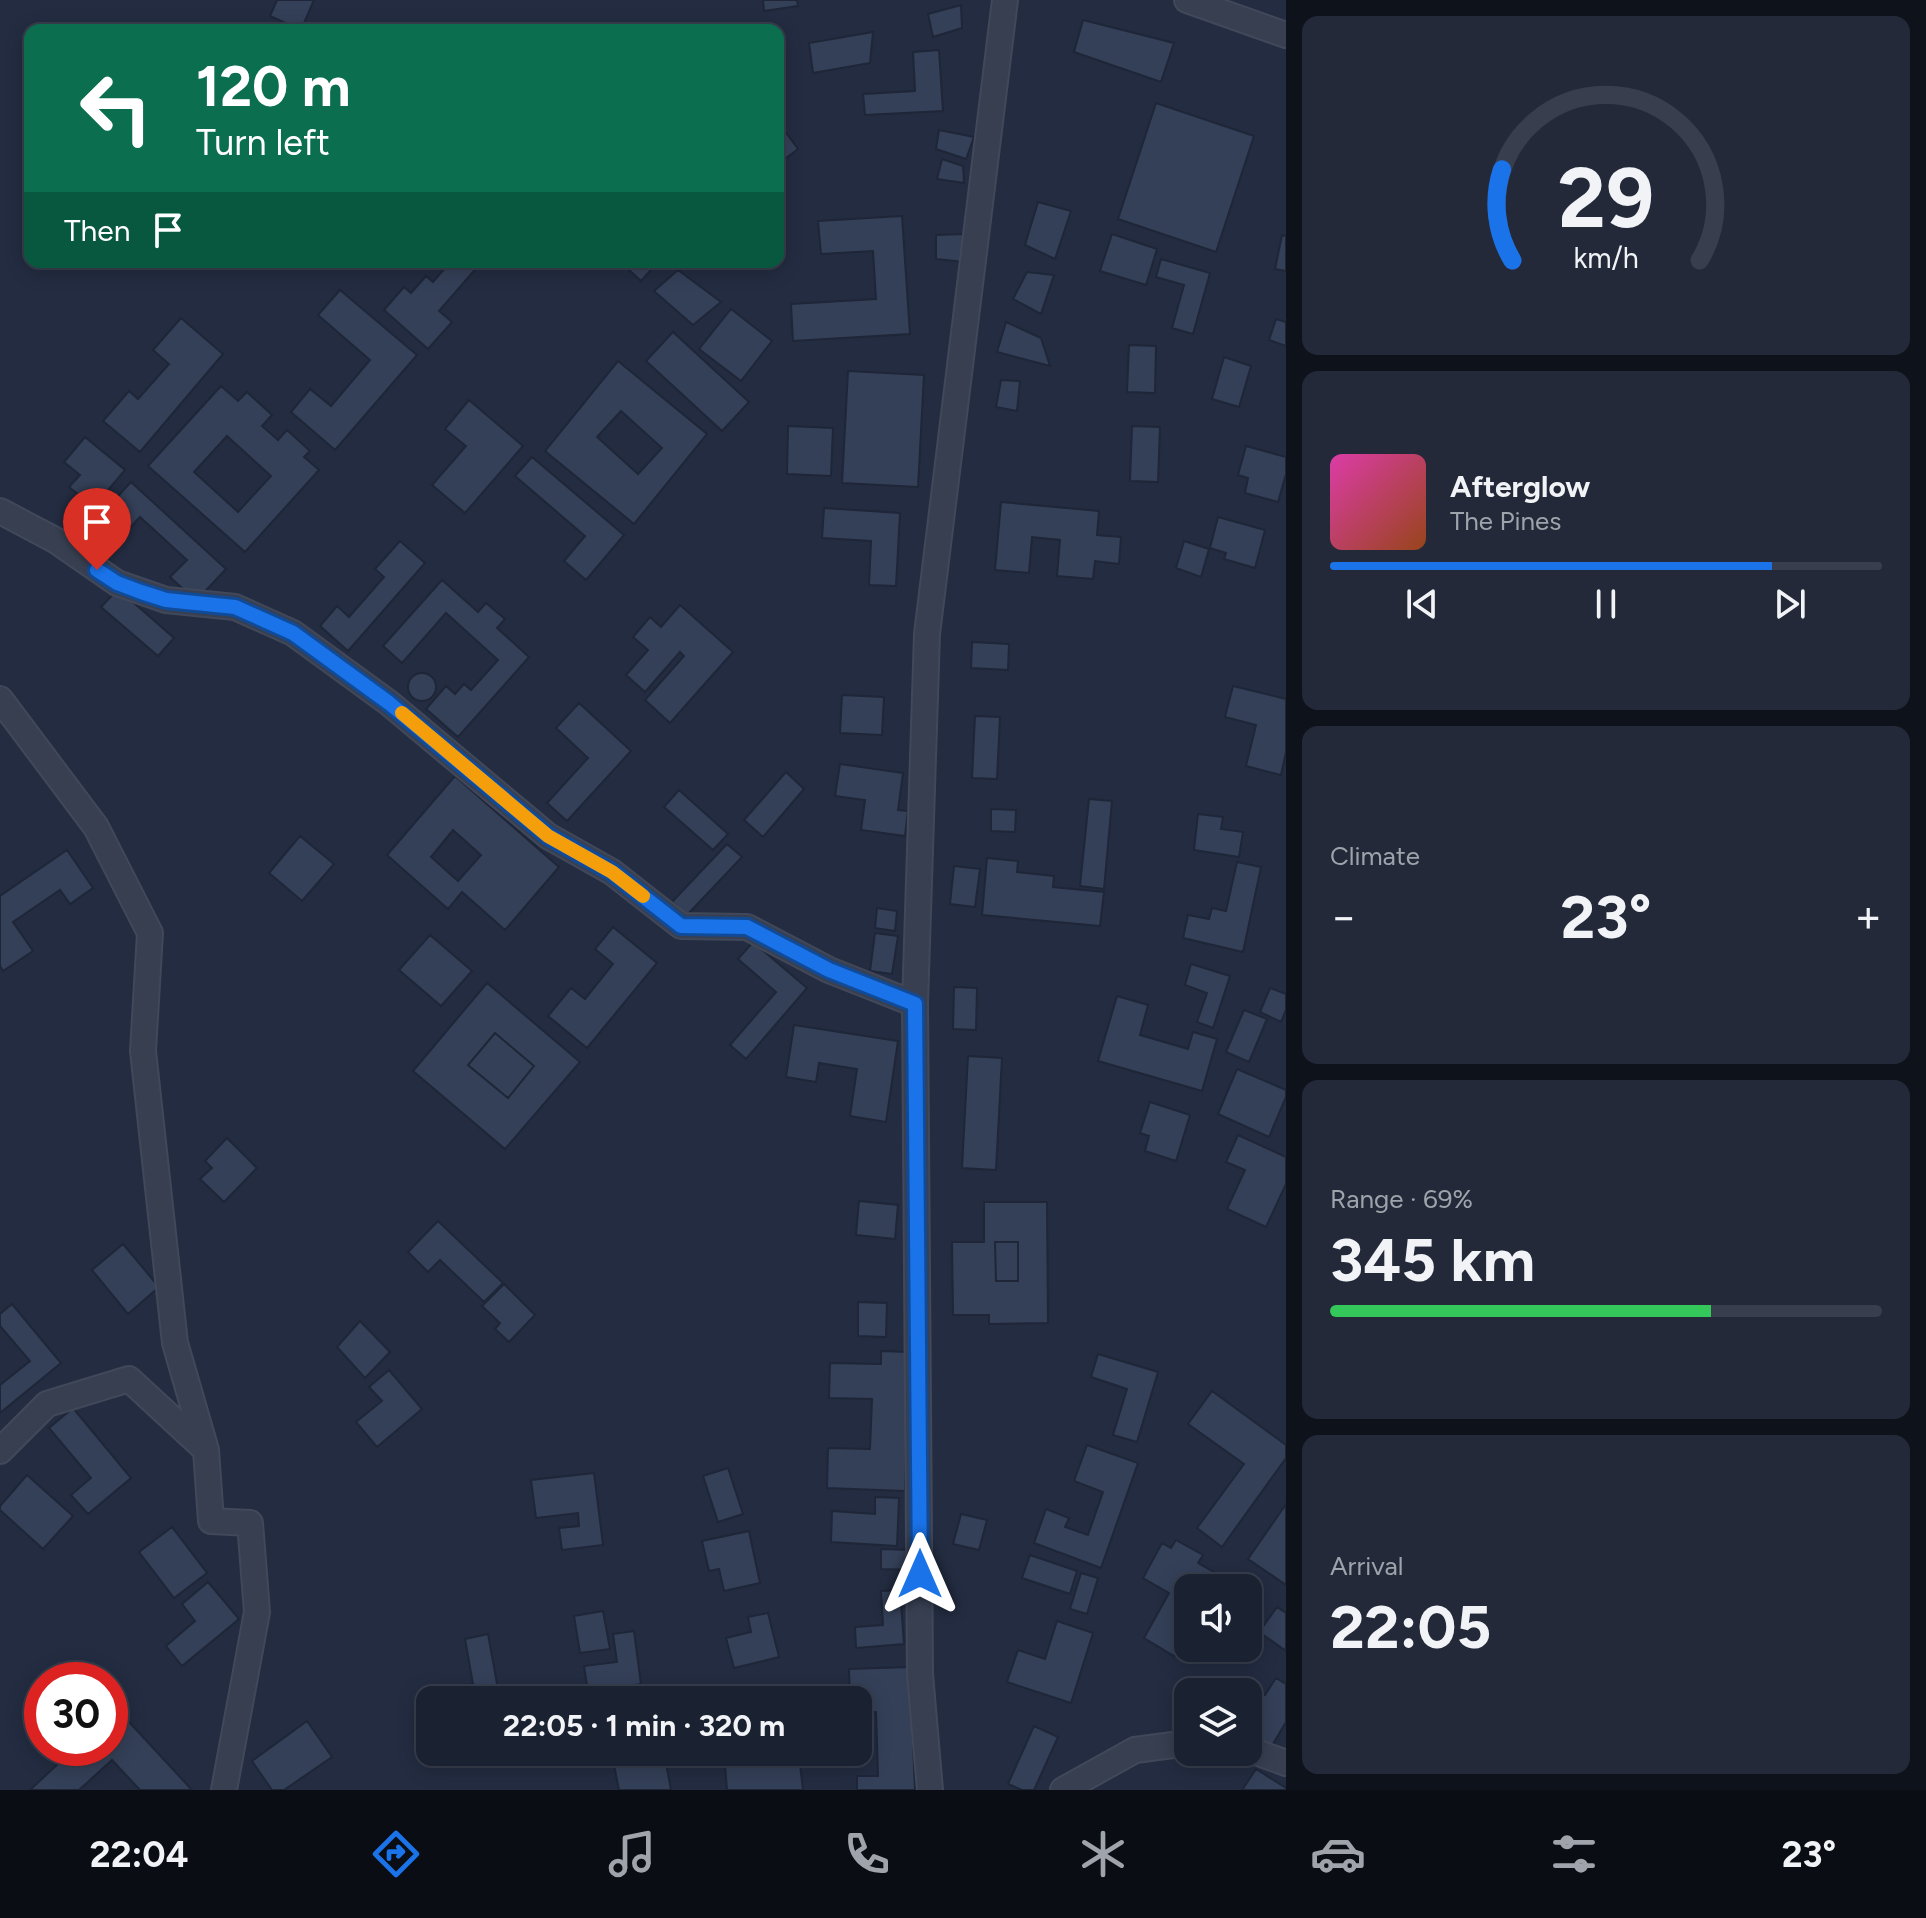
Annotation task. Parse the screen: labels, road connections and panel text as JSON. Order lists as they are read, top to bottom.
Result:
{
  "page": {
    "turn": ["120 m", "Turn left"],
    "then": "Then",
    "song": ["Afterglow", "The Pines"],
    "tile": [
      "Climate",
      ["Range · 69%", "345 km"],
      ["Arrival", "22:05"]
    ],
    "heat": ["−", "23°", "+"],
    "limit": "30",
    "trip": "22:05 · 1 min · 320 m",
    "tabs": ["22:04", "23°"],
    "gauge": ["29", "km/h"]
  }
}
